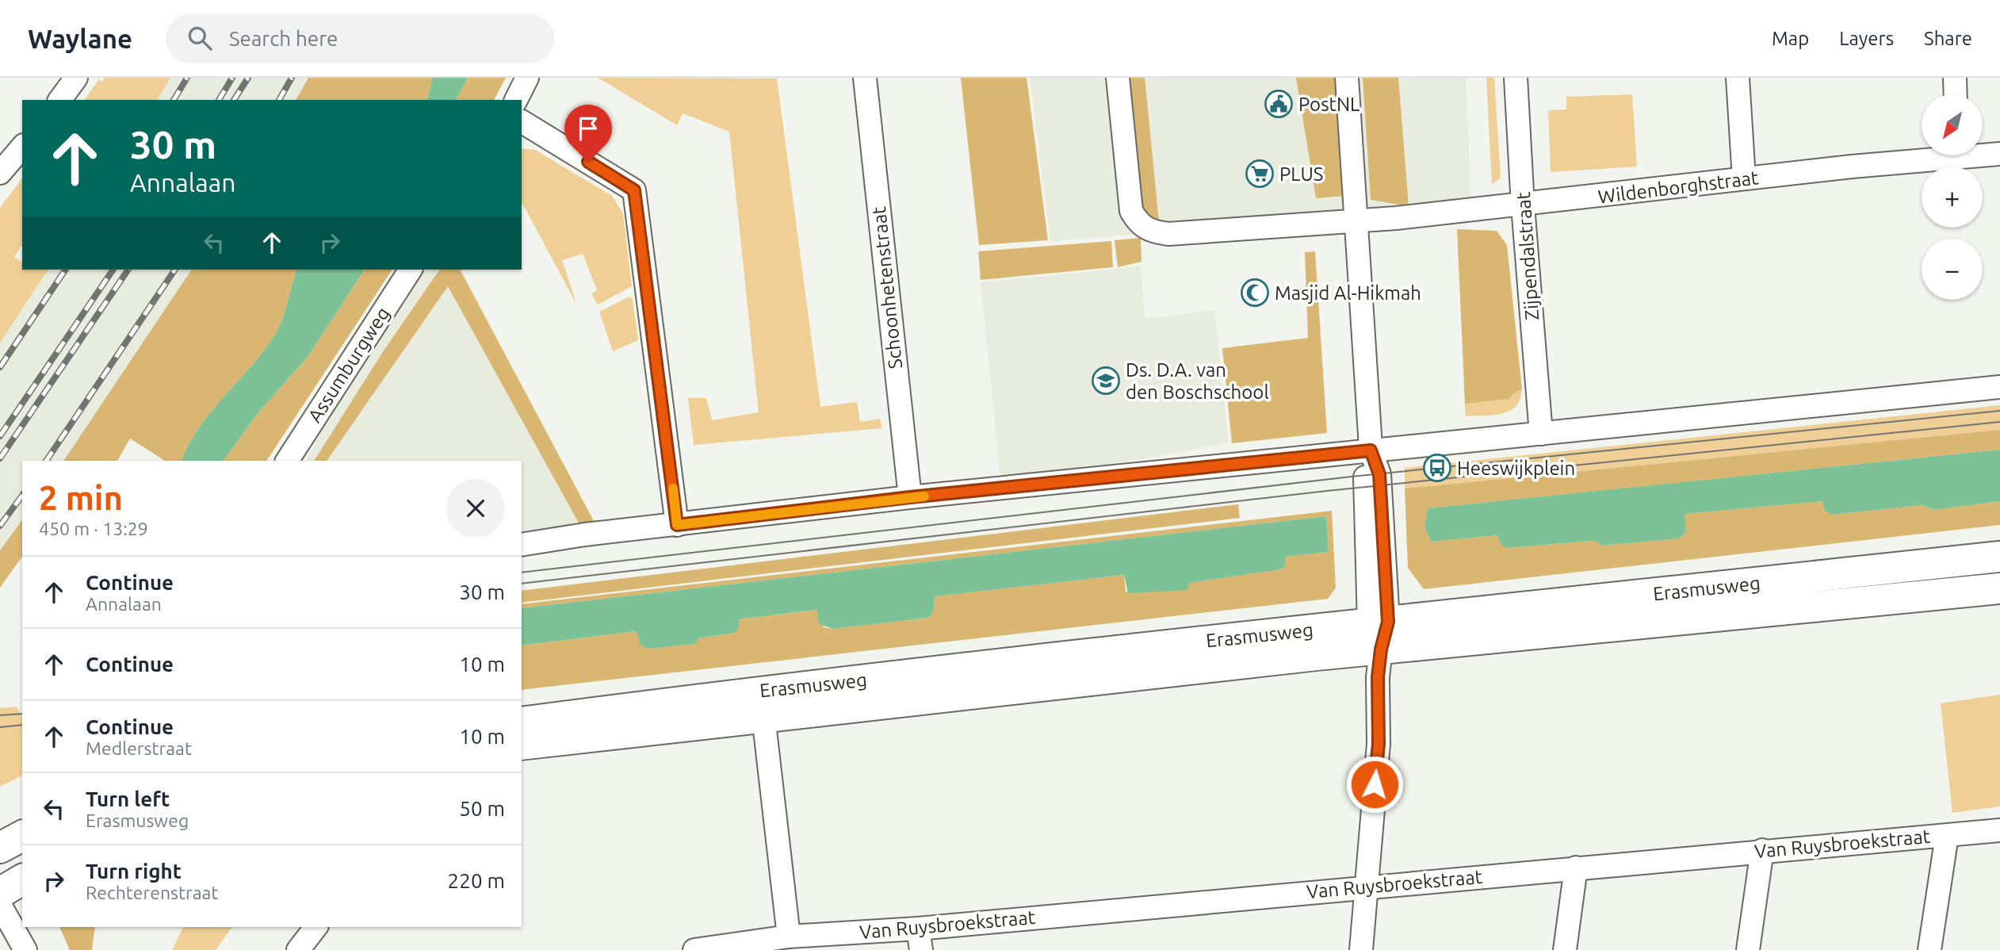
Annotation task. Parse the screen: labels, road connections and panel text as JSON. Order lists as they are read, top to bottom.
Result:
{
  "streets": {
    "main road": ["Erasmusweg"],
    "street": [
      "Wildenborghstraat",
      "Zijpendalstraat",
      "Schoonhetenstraat",
      "Assumburgweg",
      "Van Ruysbroekstraat"
    ]
  },
  "crossings": [
    ["Wildenborghstraat", "Zijpendalstraat"]
  ],
  "places": {
    "public building": ["PostNL"],
    "supermarket": ["PLUS"],
    "mosque": ["Masjid Al-Hikmah"],
    "school or university": ["Ds. D.A. van den Boschschool"],
    "bus stop": ["Heeswijkplein"]
  },
  "north": "bottom left",
  "page": {
    "header": "Waylane",
    "search": "Search here",
    "nav": ["Map", "Layers", "Share"],
    "map_buttons": ["+", "−"],
    "turn": ["30 m", "Annalaan"],
    "heading": ["2 min", "450 m · 13:29"],
    "list": [
      {
        "name": "Continue",
        "note": "Annalaan",
        "value": "30 m"
      },
      {
        "name": "Continue",
        "value": "10 m"
      },
      {
        "name": "Continue",
        "note": "Medlerstraat",
        "value": "10 m"
      },
      {
        "name": "Turn left",
        "note": "Erasmusweg",
        "value": "50 m"
      },
      {
        "name": "Turn right",
        "note": "Rechterenstraat",
        "value": "220 m"
      }
    ]
  }
}
